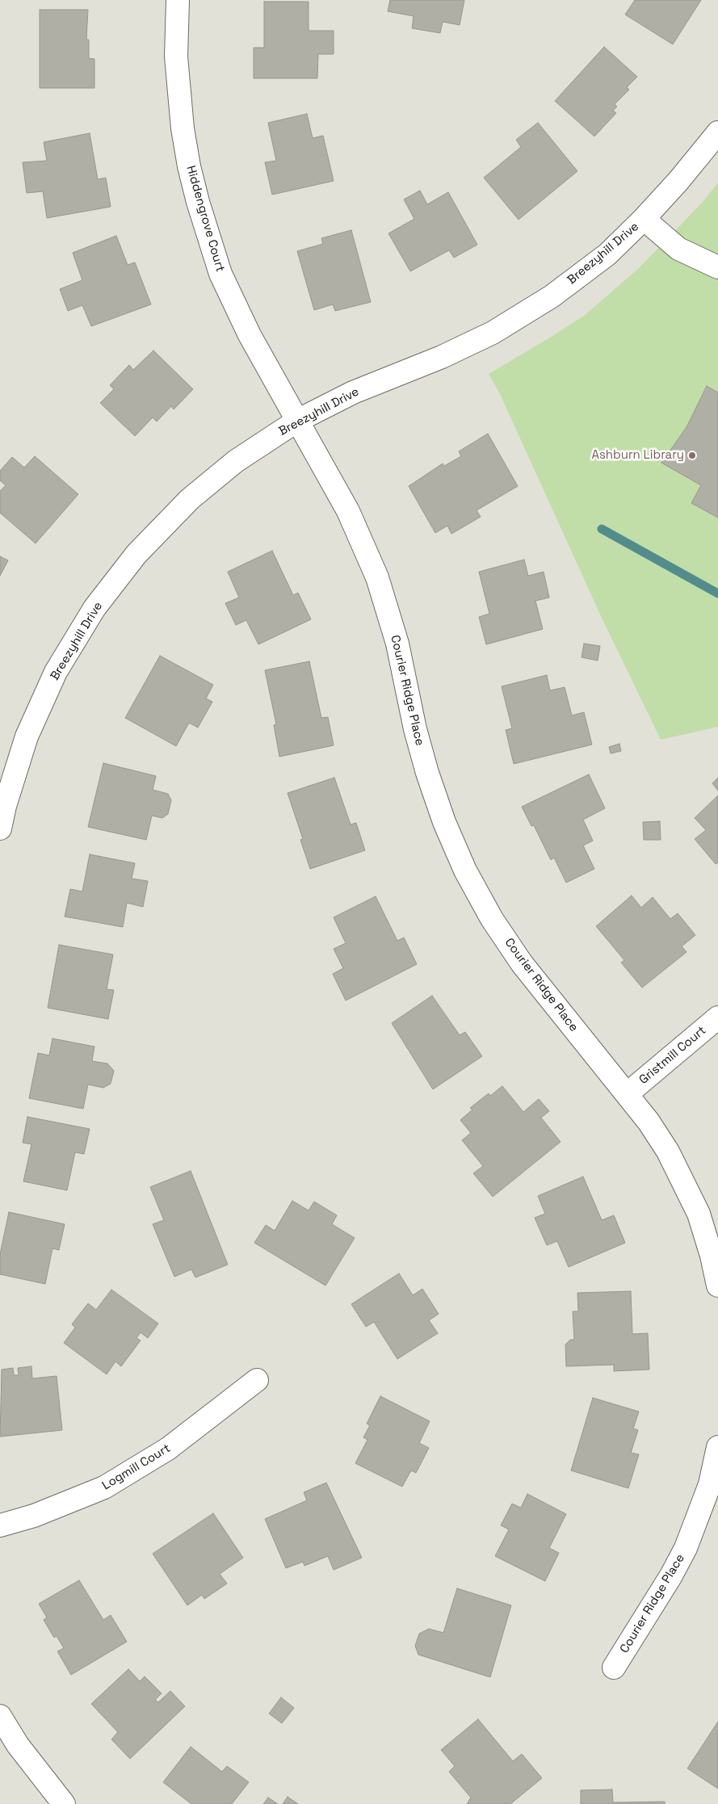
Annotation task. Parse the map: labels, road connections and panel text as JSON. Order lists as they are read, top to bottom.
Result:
{
  "streets": {
    "street": [
      "Hiddengrove Court",
      "Breezyhill Drive",
      "Courier Ridge Place",
      "Gristmill Court",
      "Logmill Court"
    ]
  },
  "crossings": [
    ["Hiddengrove Court", "Breezyhill Drive"],
    ["Hiddengrove Court", "Courier Ridge Place"],
    ["Breezyhill Drive", "Courier Ridge Place"],
    ["Courier Ridge Place", "Gristmill Court"]
  ],
  "places": ["Ashburn Library"]
}
